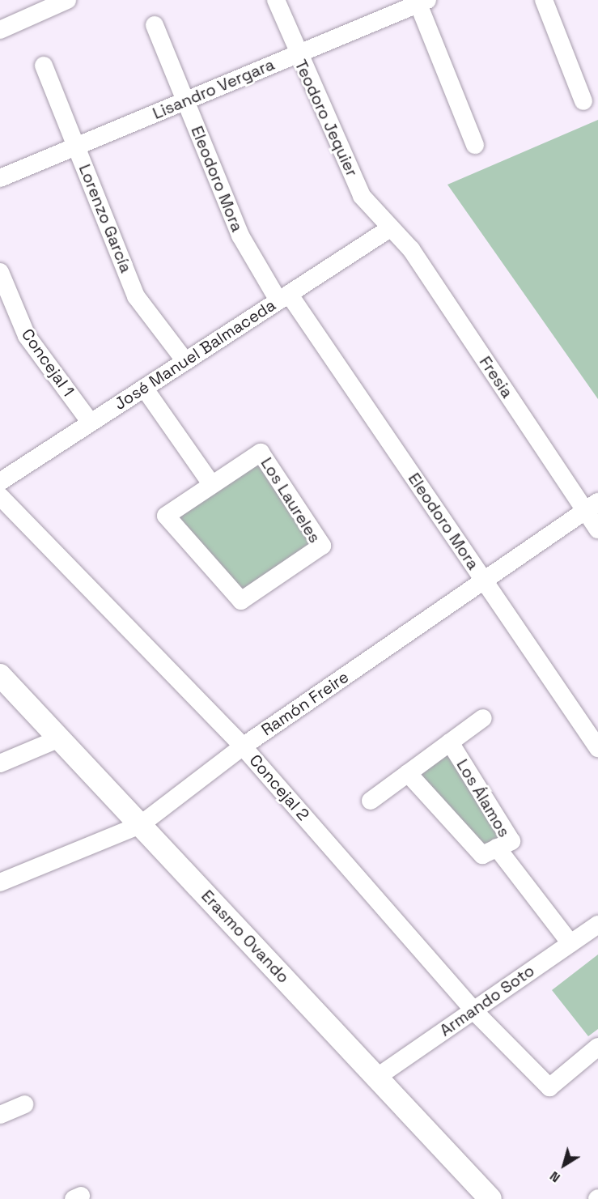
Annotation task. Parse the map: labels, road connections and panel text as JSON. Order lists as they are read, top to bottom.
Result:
{
  "streets": {
    "street": [
      "Lisandro Vergara",
      "Teodoro Jequier",
      "Eleodoro Mora",
      "Lorenzo García",
      "José Manuel Balmaceda",
      "Concejal 1",
      "Fresia",
      "Los Laureles",
      "Ramón Freire",
      "Concejal 2",
      "Los Álamos",
      "Erasmo Ovando",
      "Armando Soto"
    ]
  },
  "crossings": [
    ["Lisandro Vergara", "Teodoro Jequier"],
    ["Lisandro Vergara", "Eleodoro Mora"],
    ["Lisandro Vergara", "Lorenzo García"],
    ["Teodoro Jequier", "José Manuel Balmaceda"],
    ["Teodoro Jequier", "Fresia"],
    ["Eleodoro Mora", "José Manuel Balmaceda"],
    ["Eleodoro Mora", "Ramón Freire"],
    ["Lorenzo García", "José Manuel Balmaceda"],
    ["José Manuel Balmaceda", "Concejal 1"],
    ["José Manuel Balmaceda", "Fresia"],
    ["Fresia", "Ramón Freire"],
    ["Ramón Freire", "Concejal 2"],
    ["Ramón Freire", "Erasmo Ovando"],
    ["Concejal 2", "Armando Soto"],
    ["Los Álamos", "Armando Soto"],
    ["Erasmo Ovando", "Armando Soto"]
  ],
  "north": "bottom left"
}
